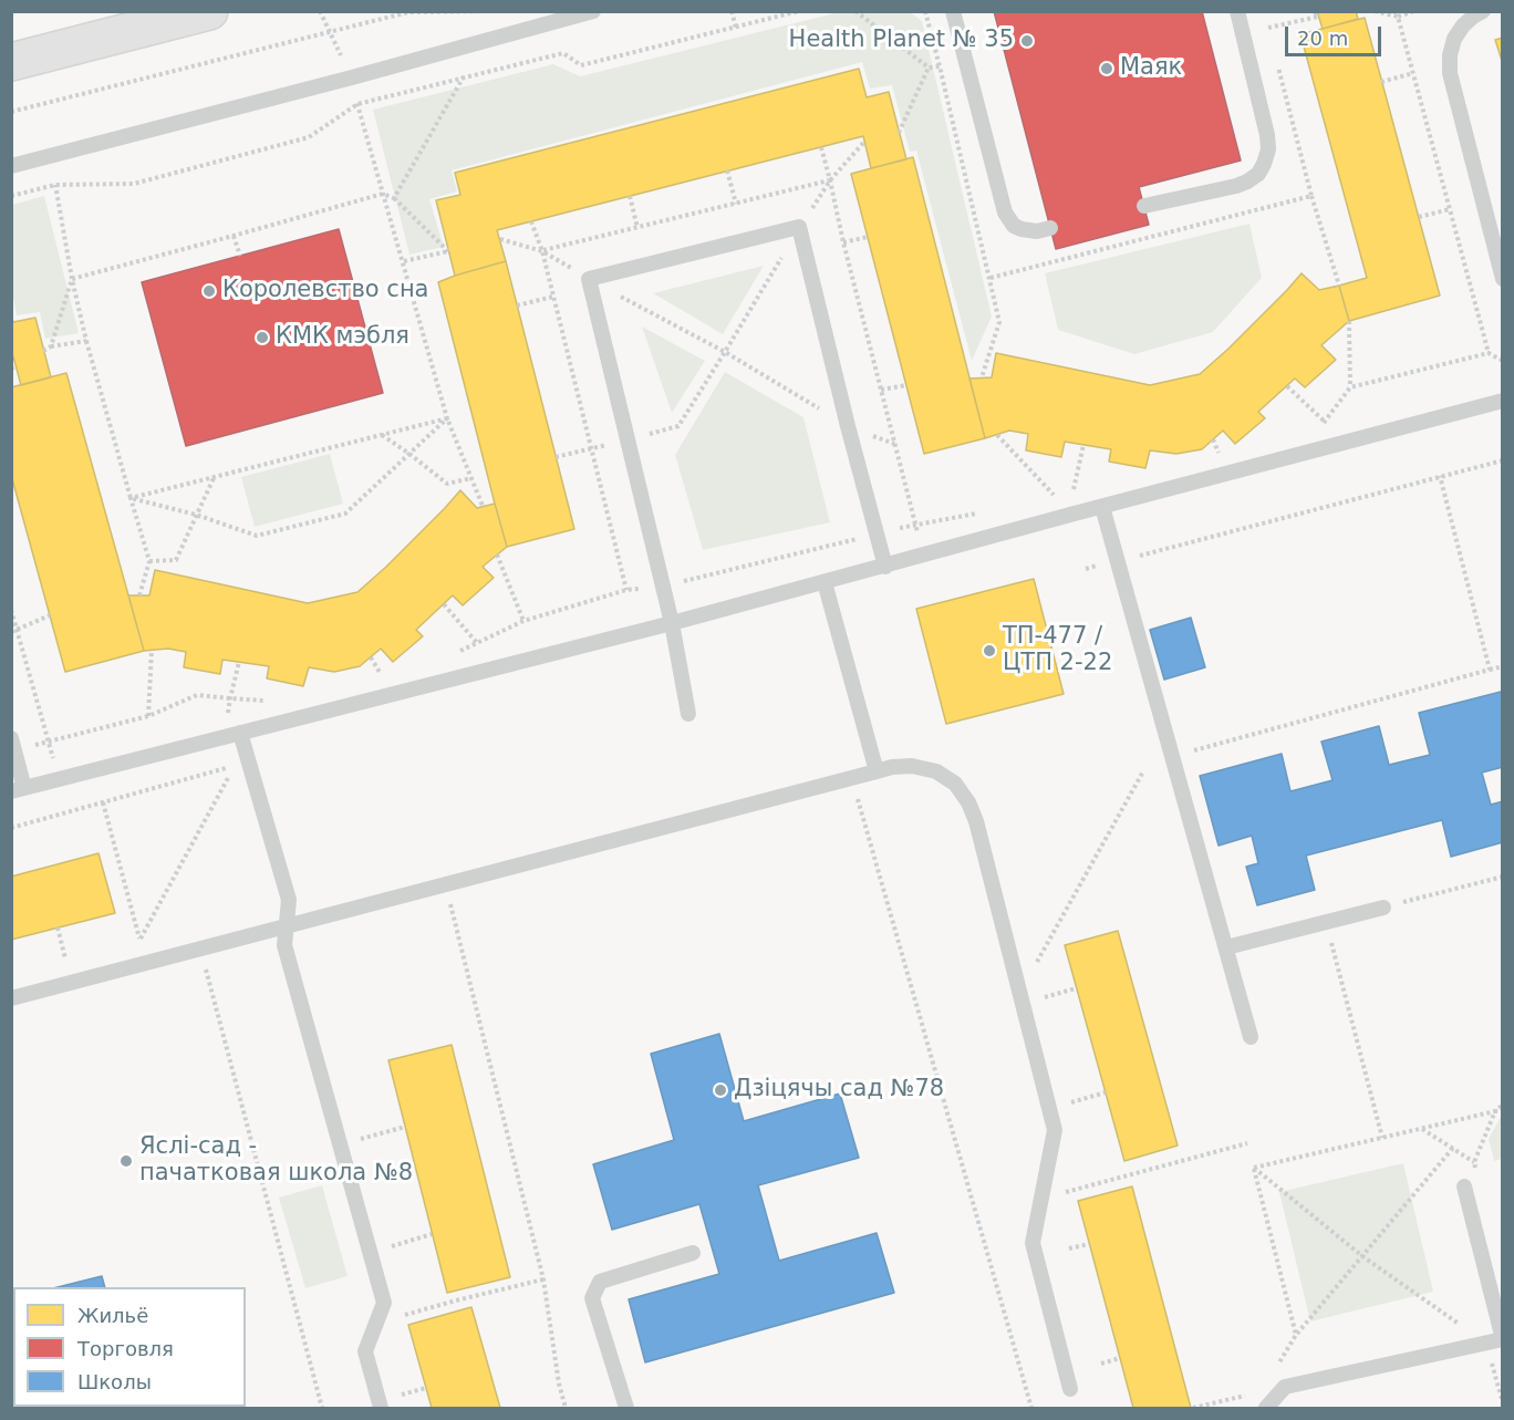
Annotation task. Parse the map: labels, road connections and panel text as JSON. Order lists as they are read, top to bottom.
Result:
{
  "places": [
    "Health Planet № 35",
    "Маяк",
    "Королевство сна",
    "КМК мэбля",
    "ТП-477 / ЦТП 2-22",
    "Дзіцячы сад №78",
    "Яслі-сад - пачатковая школа №8"
  ],
  "legend": ["Жильё", "Торговля", "Школы"],
  "scale_bar": "20 m"
}
